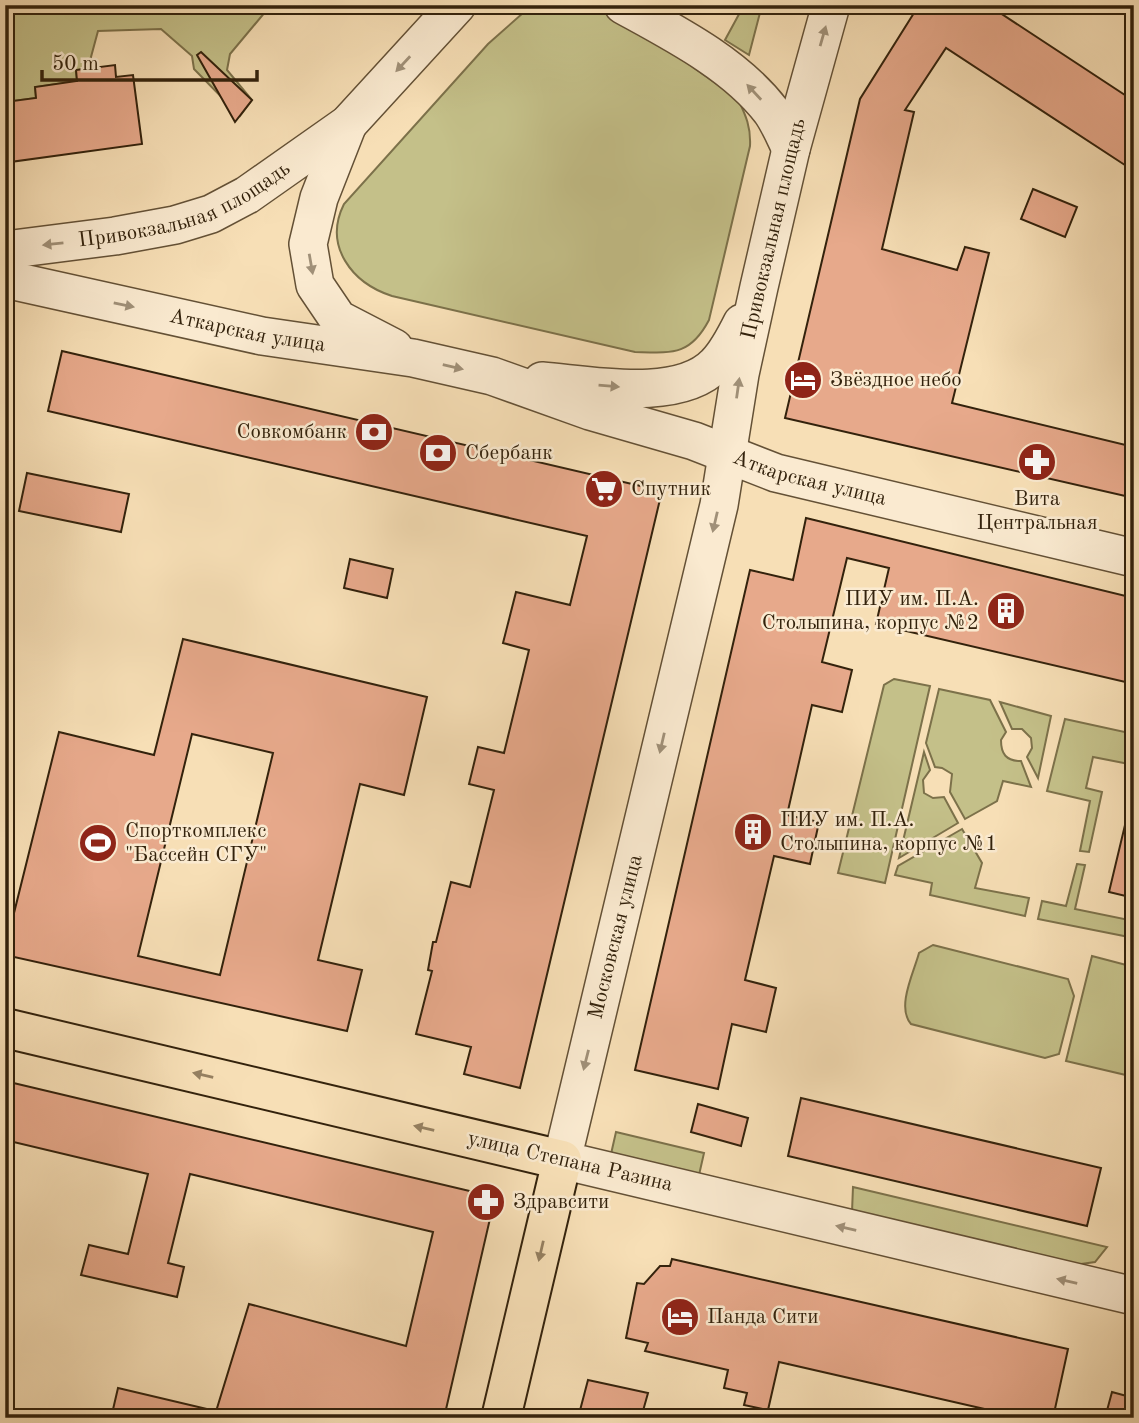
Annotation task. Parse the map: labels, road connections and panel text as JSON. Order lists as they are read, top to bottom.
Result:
{
  "streets": {
    "main road": ["Московская улица", "улица Степана Разина"],
    "street": ["Привокзальная площадь", "Аткарская улица"]
  },
  "crossings": [
    ["Привокзальная площадь", "Аткарская улица"],
    ["Привокзальная площадь", "Московская улица"],
    ["Аткарская улица", "Московская улица"],
    ["Московская улица", "улица Степана Разина"]
  ],
  "one_way": ["Московская улица", "улица Степана Разина"],
  "places": {
    "hotel": ["Звёздное небо", "Панда Сити"],
    "bank": ["Совкомбанк", "Сбербанк"],
    "pharmacy": ["Вита Центральная", "Здравсити"],
    "supermarket": ["Спутник"],
    "building": ["ПИУ им. П.А. Столыпина, корпус №2", "ПИУ им. П.А. Столыпина, корпус №1"],
    "sports": ["Спорткомплекс \"Бассейн СГУ\""]
  },
  "scale_bar": "50 m"
}
